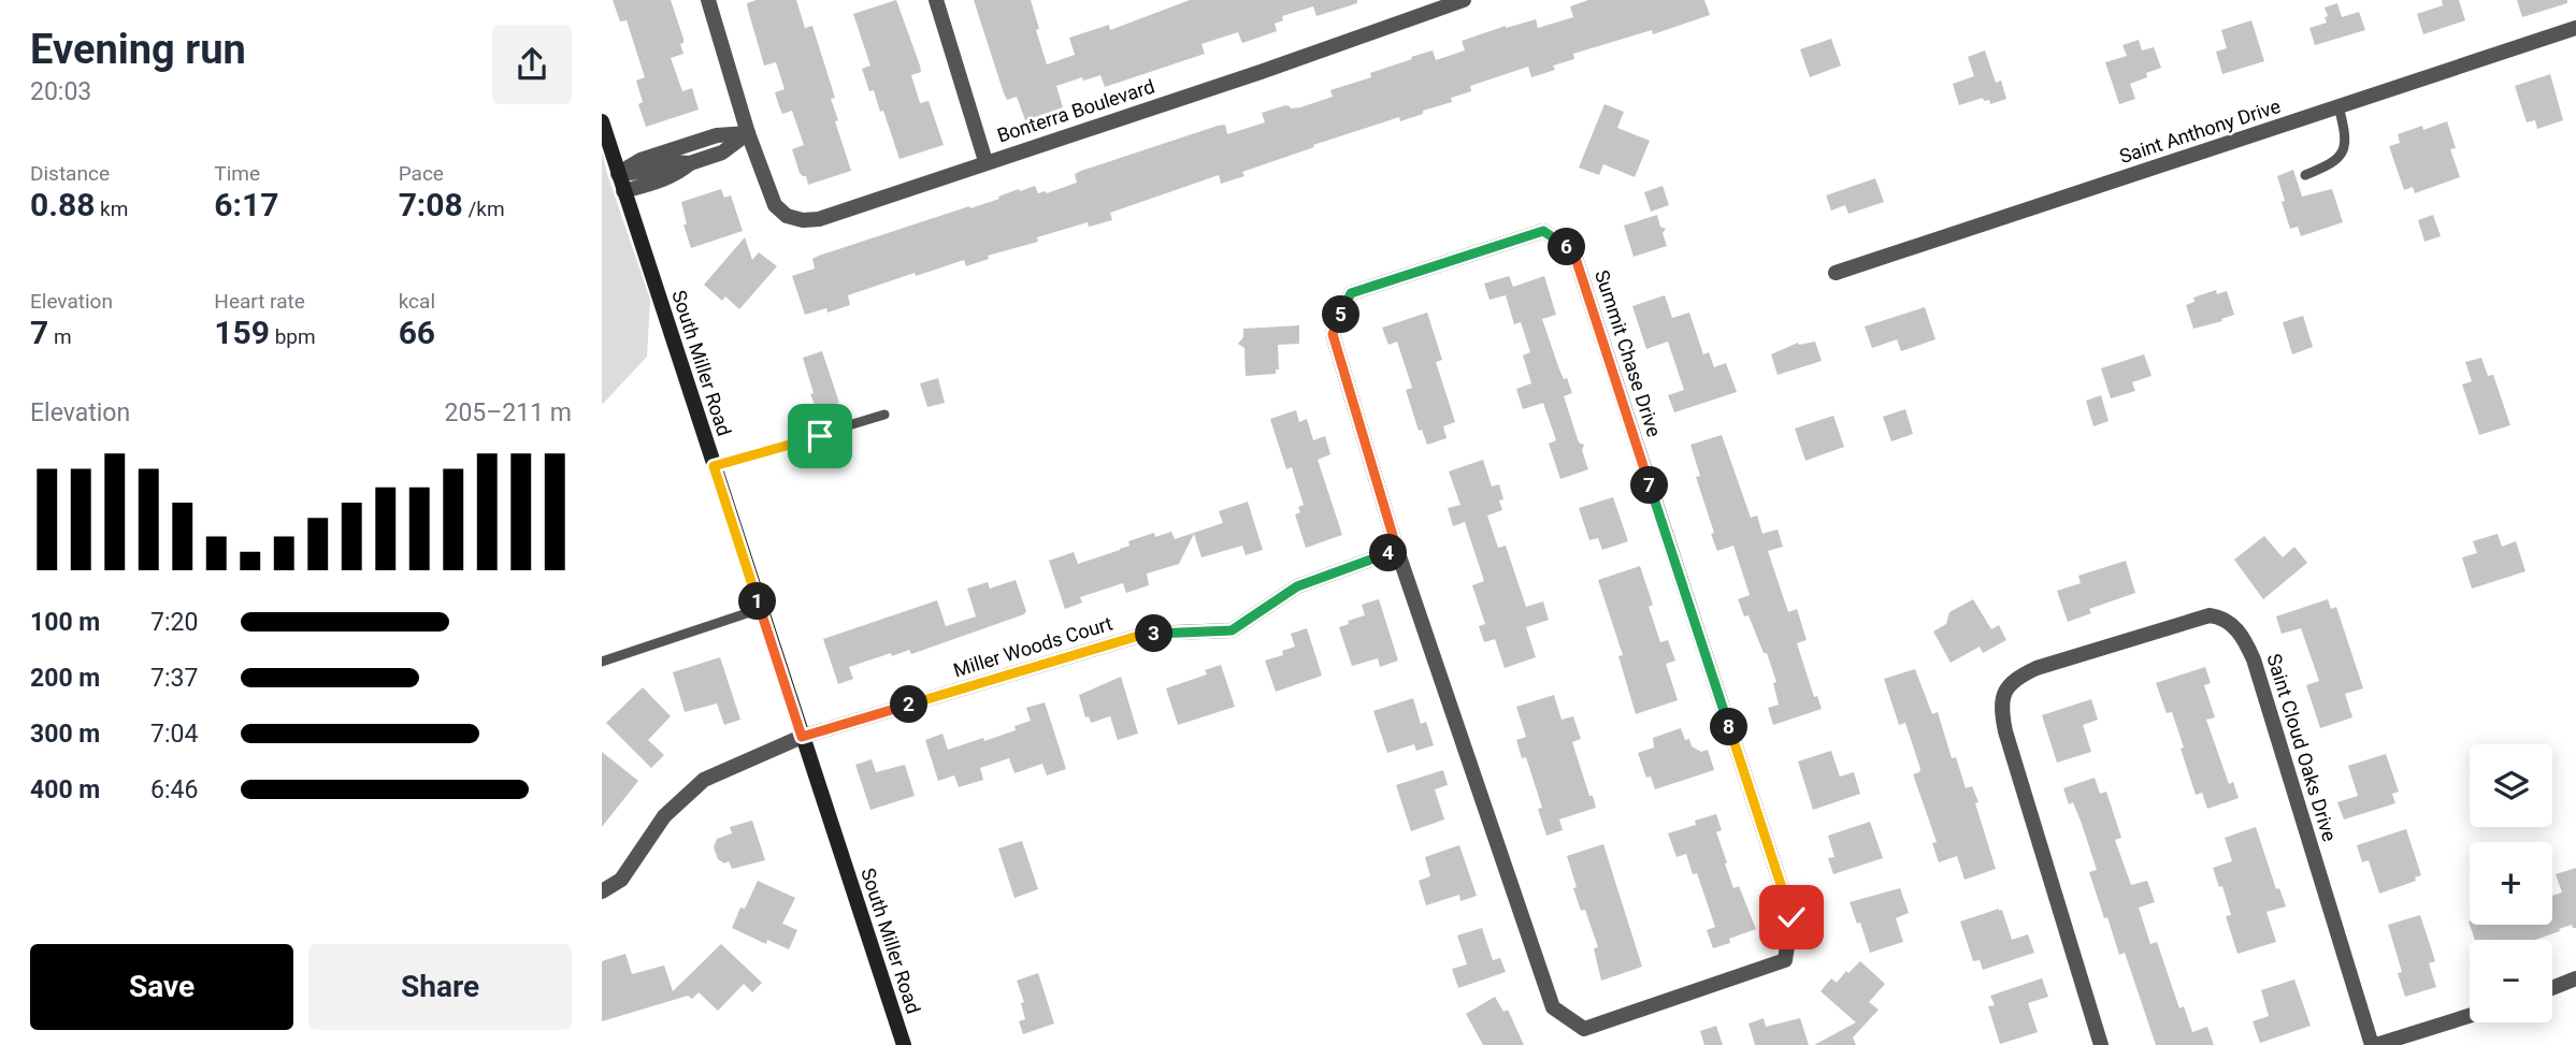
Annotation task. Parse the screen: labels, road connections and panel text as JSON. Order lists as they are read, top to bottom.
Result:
{
  "streets": {
    "street": [
      "Bonterra Boulevard",
      "Saint Anthony Drive",
      "Summit Chase Drive",
      "South Miller Road",
      "Miller Woods Court",
      "Saint Cloud Oaks Drive"
    ]
  },
  "crossings": [
    ["Summit Chase Drive", "Miller Woods Court"],
    ["South Miller Road", "Miller Woods Court"]
  ],
  "page": {
    "heading": ["Evening run", "20:03"],
    "stats": [
      ["Distance", "0.88 km"],
      ["Time", "6:17"],
      ["Pace", "7:08 /km"],
      ["Elevation", "7 m"],
      ["Heart rate", "159 bpm"],
      ["kcal", "66"]
    ],
    "pins": [
      "6",
      "5",
      "7",
      "4",
      "1",
      "3",
      "2",
      "8"
    ],
    "chart": ["Elevation", "205–211 m"],
    "list": [
      {
        "name": "100 m",
        "note": "7:20"
      },
      {
        "name": "200 m",
        "note": "7:37"
      },
      {
        "name": "300 m",
        "note": "7:04"
      },
      {
        "name": "400 m",
        "note": "6:46"
      }
    ],
    "map_buttons": ["+", "−"],
    "buttons": ["Save", "Share"]
  }
}
